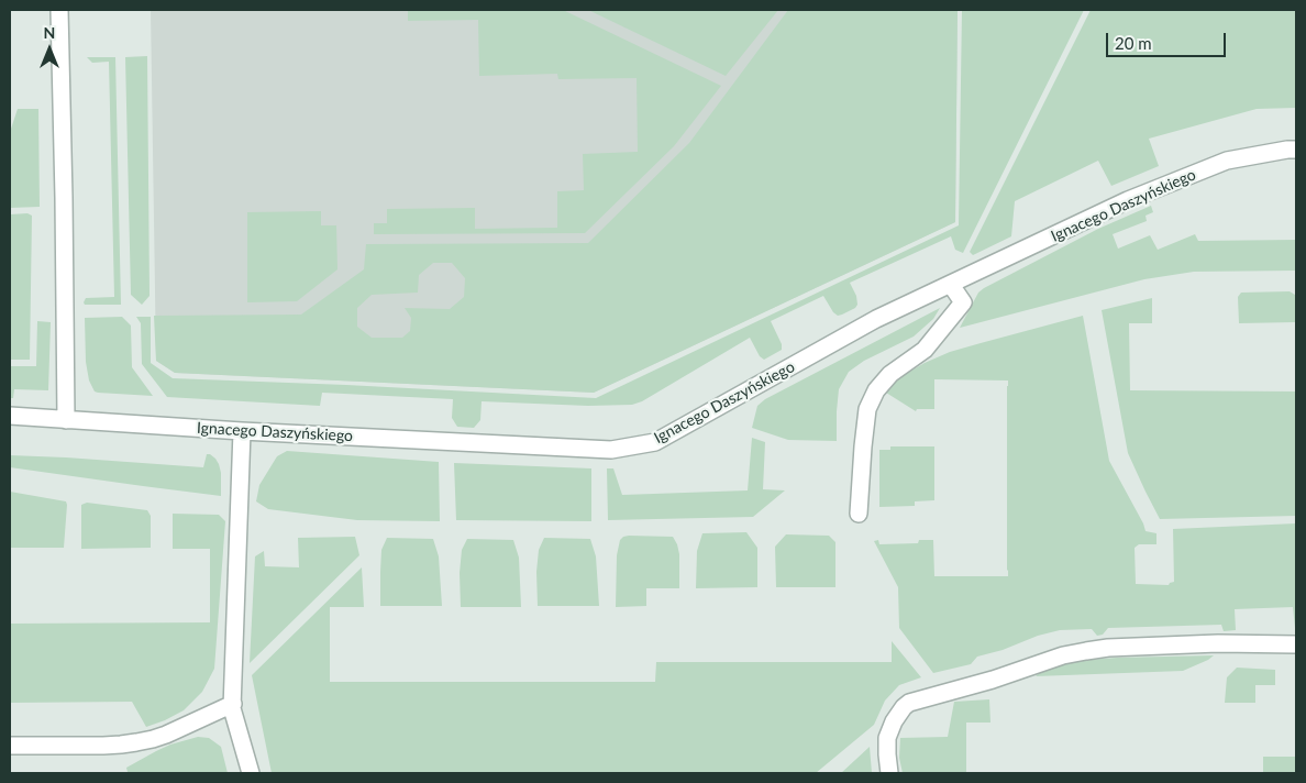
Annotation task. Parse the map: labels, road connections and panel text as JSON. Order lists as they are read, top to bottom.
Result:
{
  "streets": {
    "street": ["Ignacego Daszyńskiego"]
  },
  "scale_bar": "20 m",
  "north": "top"
}
